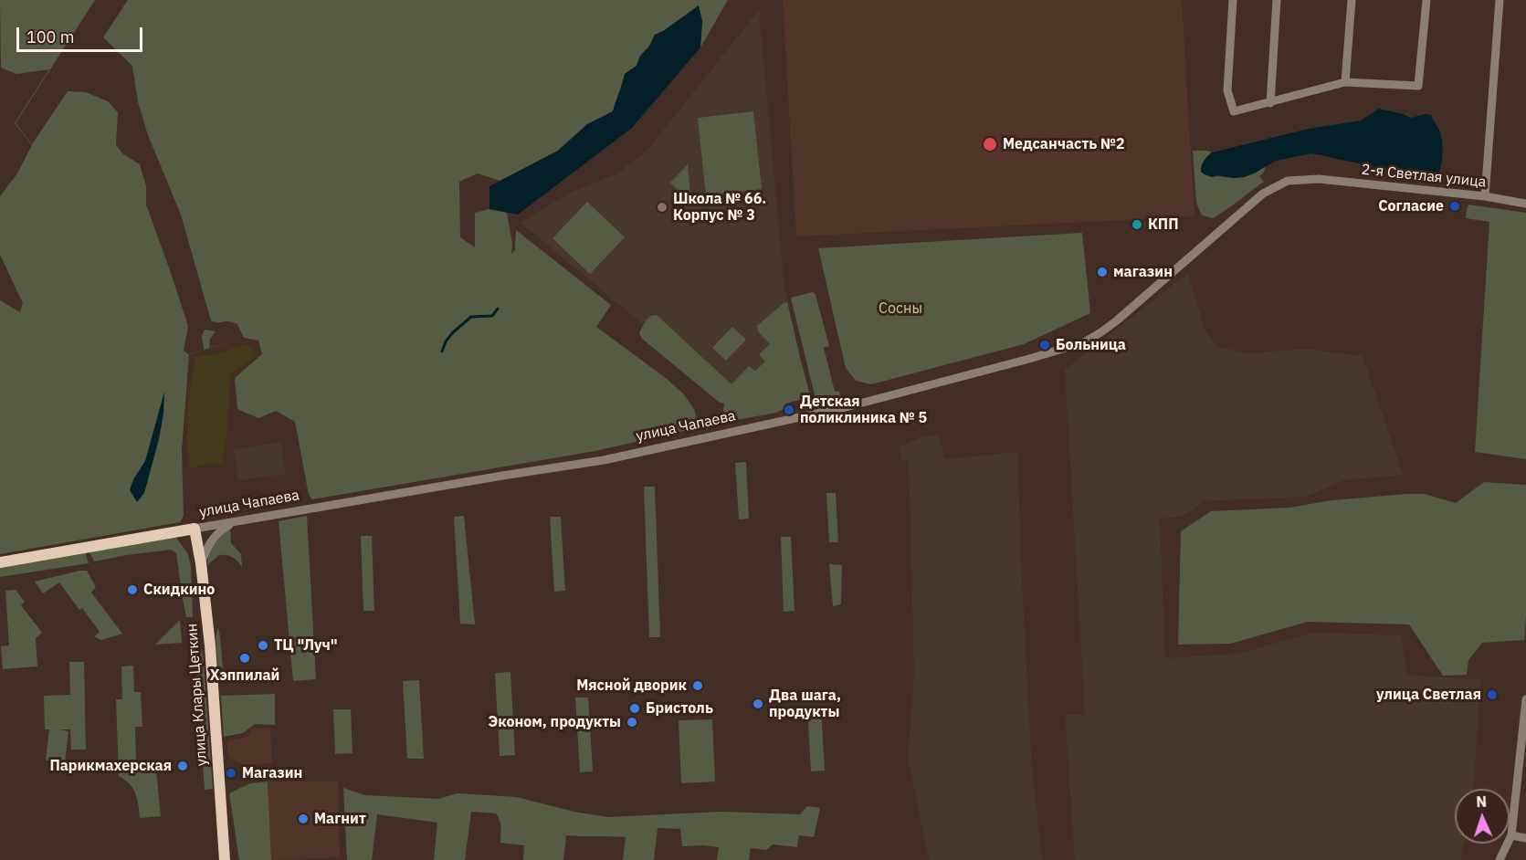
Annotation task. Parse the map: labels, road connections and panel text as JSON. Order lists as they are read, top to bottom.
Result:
{
  "streets": {
    "main road": ["улица Чапаева", "улица Клары Цеткин"],
    "street": ["2-я Светлая улица"]
  },
  "crossings": [
    ["2-я Светлая улица", "улица Чапаева"],
    ["улица Чапаева", "улица Клары Цеткин"]
  ],
  "parks": ["Сосны"],
  "places": [
    "Медсанчасть №2",
    "Согласие",
    "Школа № 66. Корпус № 3",
    "КПП",
    "магазин",
    "Больница",
    "Детская поликлиника № 5",
    "Скидкино",
    "ТЦ \"Луч\"",
    "Хэппилай",
    "Мясной дворик",
    "улица Светлая",
    "Два шага, продукты",
    "Бристоль",
    "Эконом, продукты",
    "Парикмахерская",
    "Магазин",
    "Магнит"
  ],
  "scale_bar": "100 m",
  "north": "top"
}
